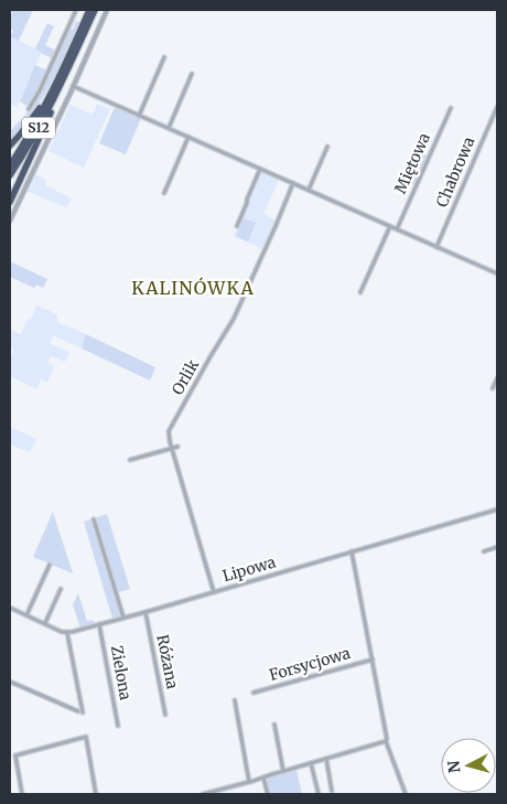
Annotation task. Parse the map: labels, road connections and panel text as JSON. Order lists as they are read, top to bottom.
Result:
{
  "streets": {
    "highway": ["S12"],
    "street": [
      "Miętowa",
      "Chabrowa",
      "Orlik",
      "Lipowa",
      "Różana",
      "Forsycjowa",
      "Zielona"
    ]
  },
  "crossings": [
    ["Orlik", "Lipowa"],
    ["Lipowa", "Różana"],
    ["Lipowa", "Zielona"]
  ],
  "districts": ["KALINÓWKA"],
  "north": "left"
}
